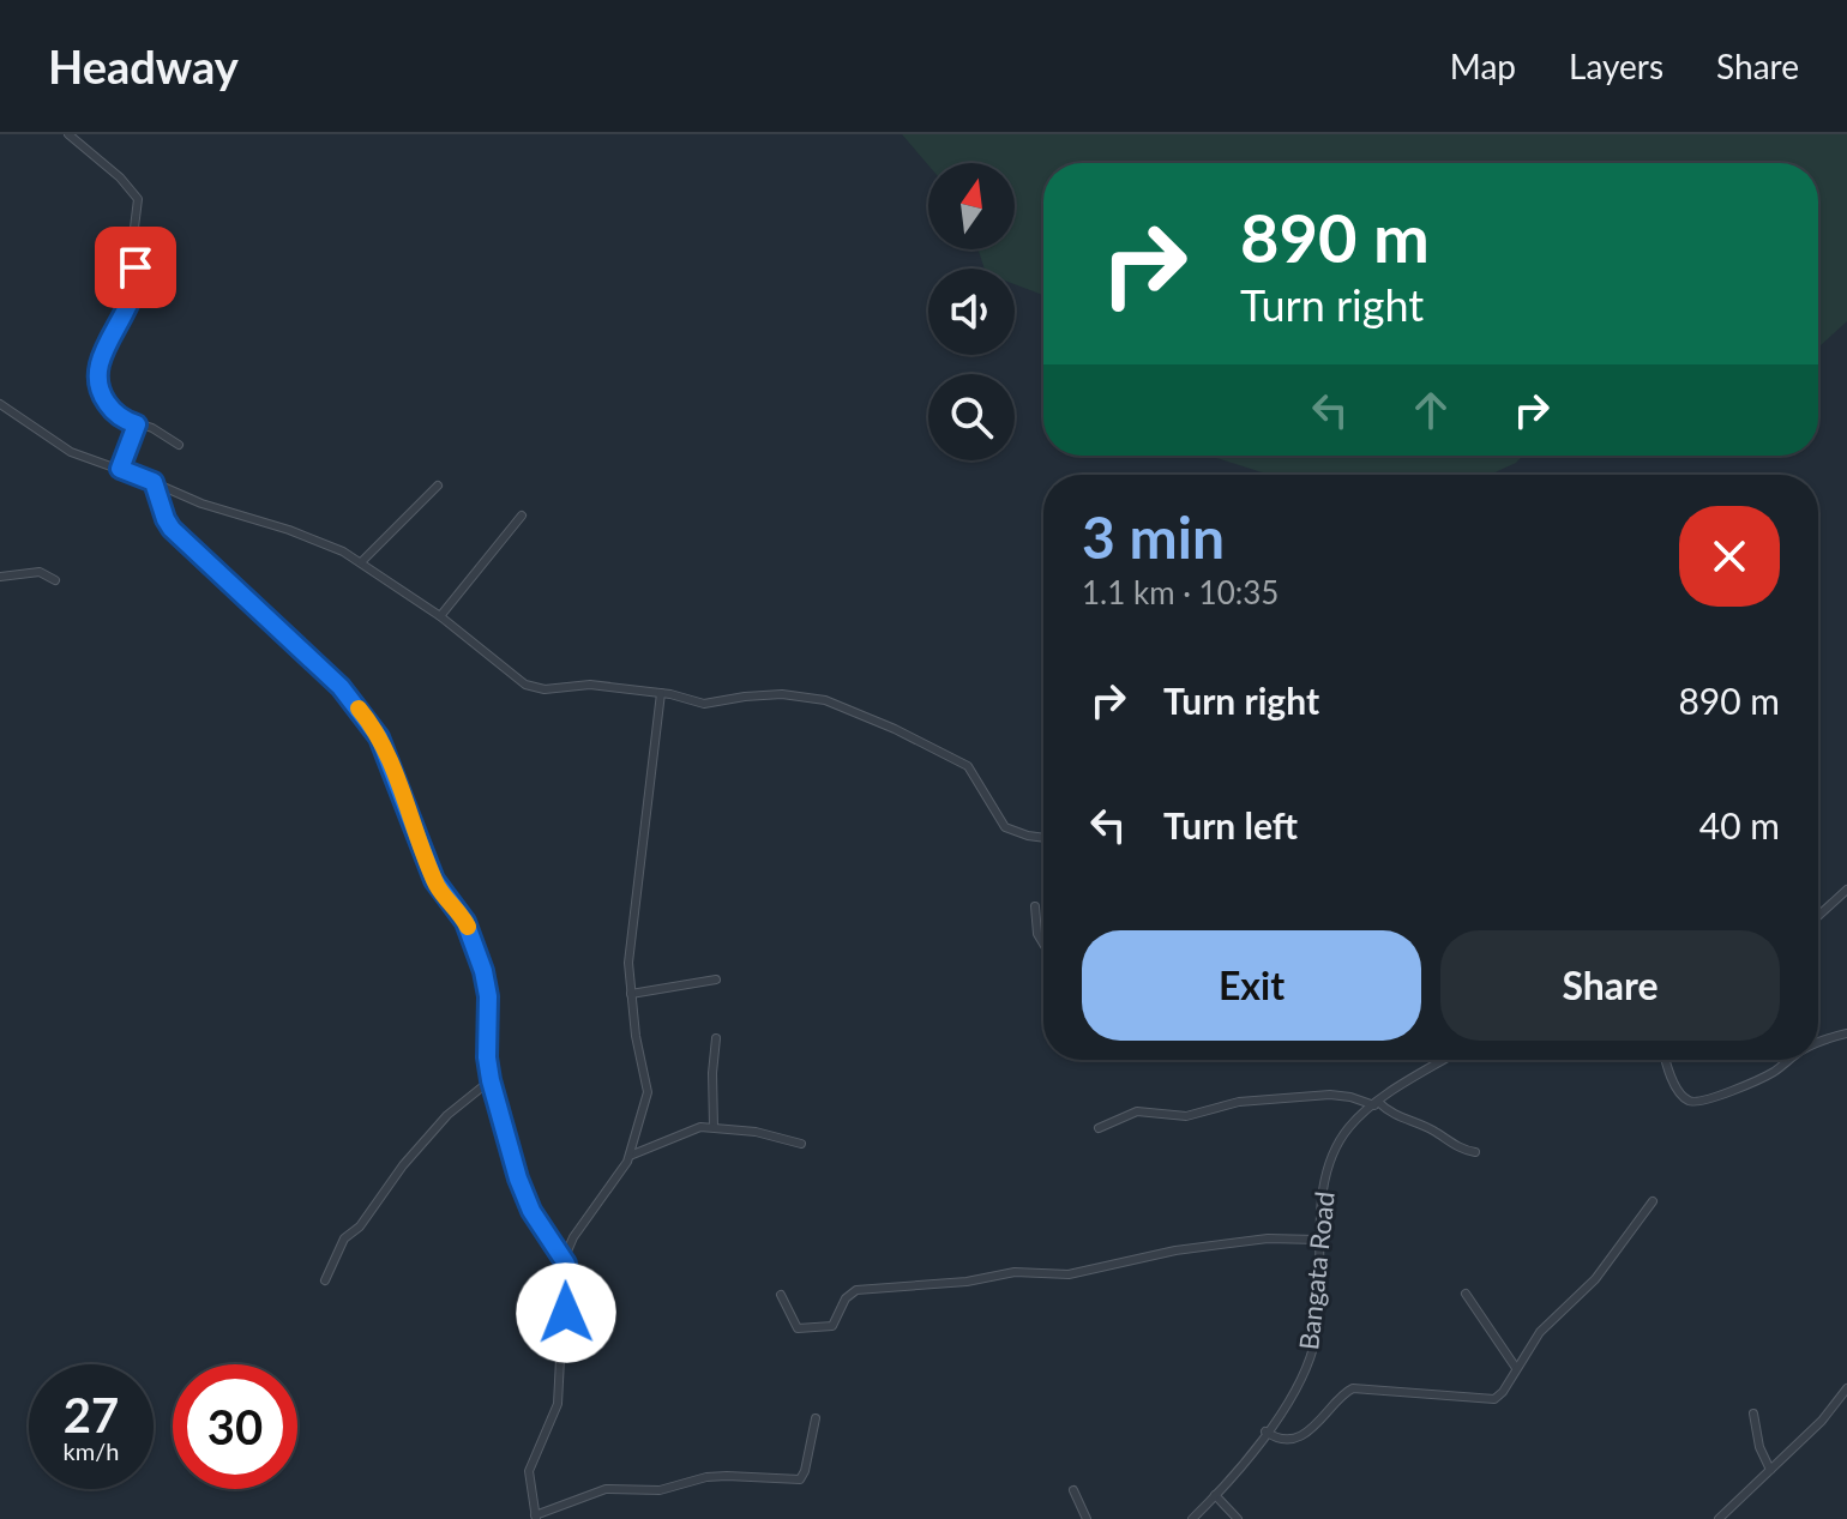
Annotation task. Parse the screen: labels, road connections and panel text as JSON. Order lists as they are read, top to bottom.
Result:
{
  "streets": {
    "street": ["Bangata Road"]
  },
  "north": "top",
  "page": {
    "header": "Headway",
    "nav": ["Map", "Layers", "Share"],
    "turn": ["890 m", "Turn right"],
    "heading": ["3 min", "1.1 km · 10:35"],
    "list": [
      {
        "name": "Turn right",
        "value": "890 m"
      },
      {
        "name": "Turn left",
        "value": "40 m"
      }
    ],
    "buttons": ["Exit", "Share"],
    "speed": "27 km/h",
    "limit": "30"
  }
}
